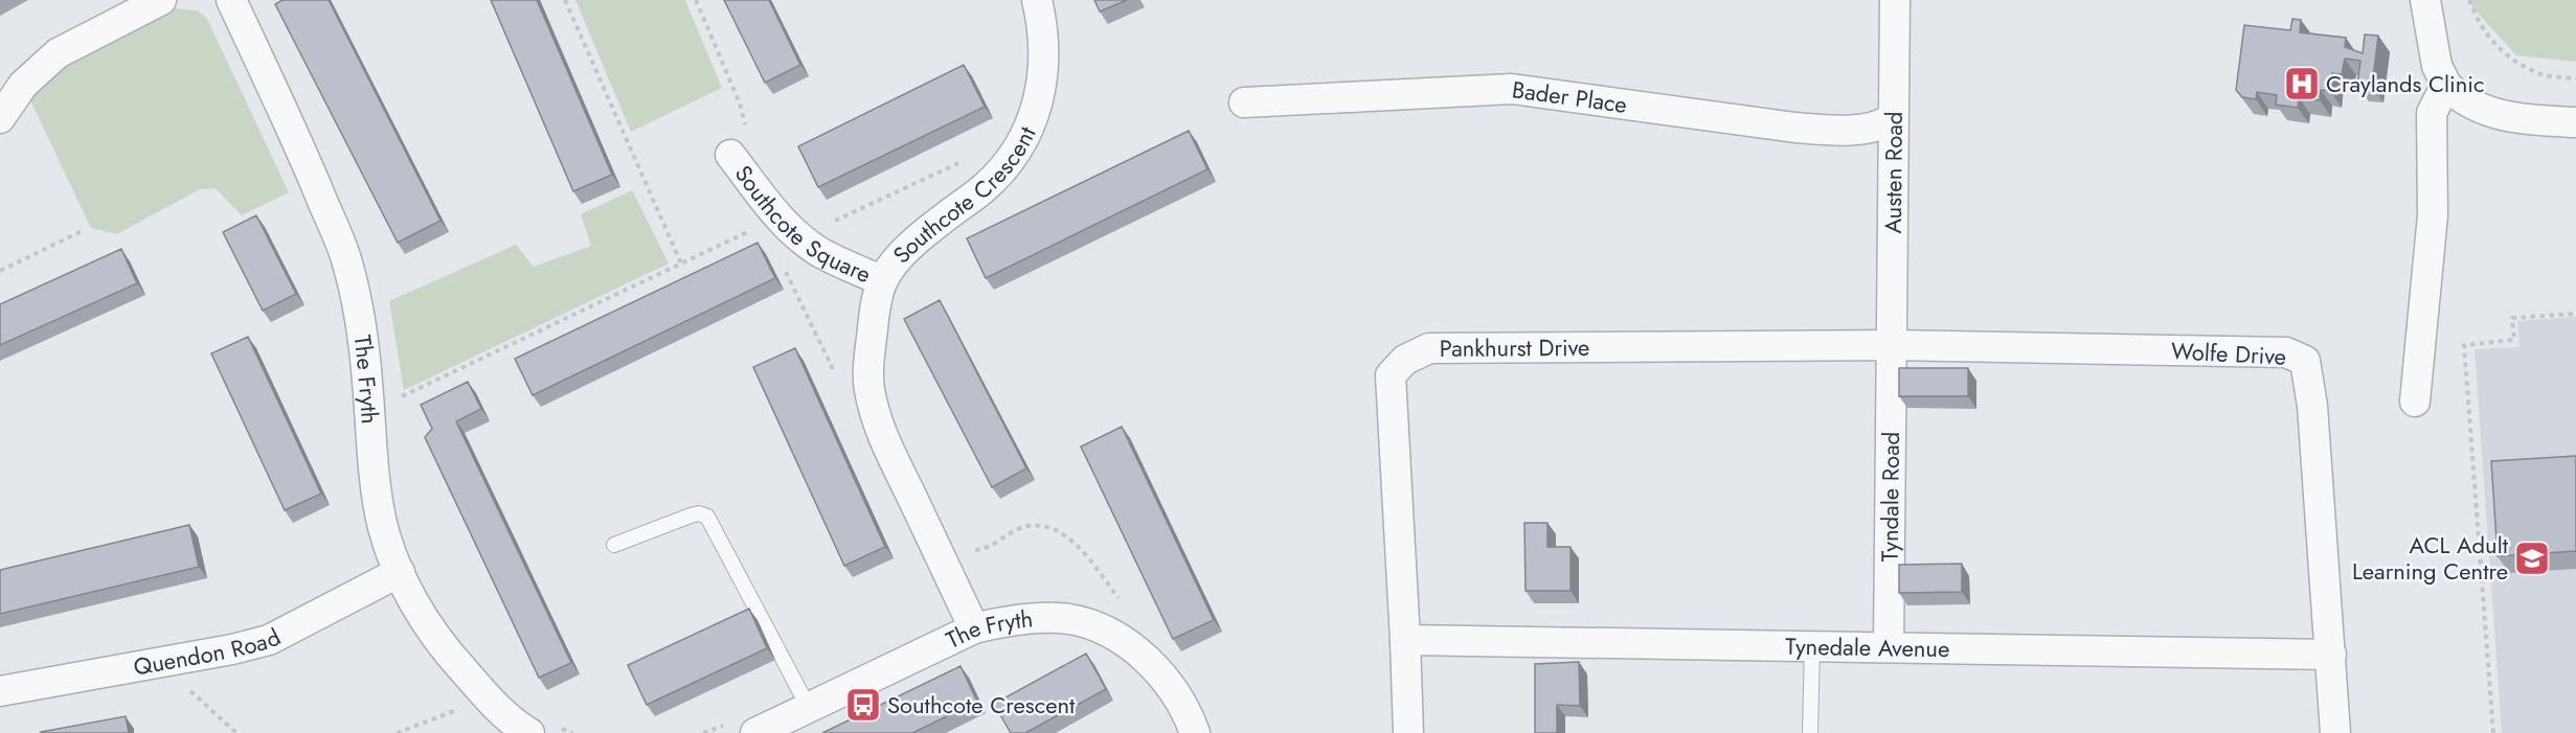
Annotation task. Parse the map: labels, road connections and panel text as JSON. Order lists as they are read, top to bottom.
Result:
{
  "streets": {
    "street": [
      "Bader Place",
      "Austen Road",
      "Southcote Crescent",
      "Southcote Square",
      "Pankhurst Drive",
      "Wolfe Drive",
      "The Fryth",
      "Tyndale Road",
      "Tynedale Avenue",
      "Quendon Road"
    ]
  },
  "crossings": [
    ["Bader Place", "Austen Road"],
    ["Austen Road", "Pankhurst Drive"],
    ["Austen Road", "Wolfe Drive"],
    ["Austen Road", "Tyndale Road"],
    ["Southcote Crescent", "Southcote Square"],
    ["Southcote Crescent", "The Fryth"],
    ["Pankhurst Drive", "Wolfe Drive"],
    ["Pankhurst Drive", "Tyndale Road"],
    ["Pankhurst Drive", "Tynedale Avenue"],
    ["Wolfe Drive", "Tyndale Road"],
    ["Wolfe Drive", "Tynedale Avenue"],
    ["The Fryth", "Quendon Road"],
    ["Tyndale Road", "Tynedale Avenue"]
  ],
  "places": {
    "hospital": ["Craylands Clinic"],
    "school or university": ["ACL Adult Learning Centre"],
    "bus stop": ["Southcote Crescent"]
  }
}
